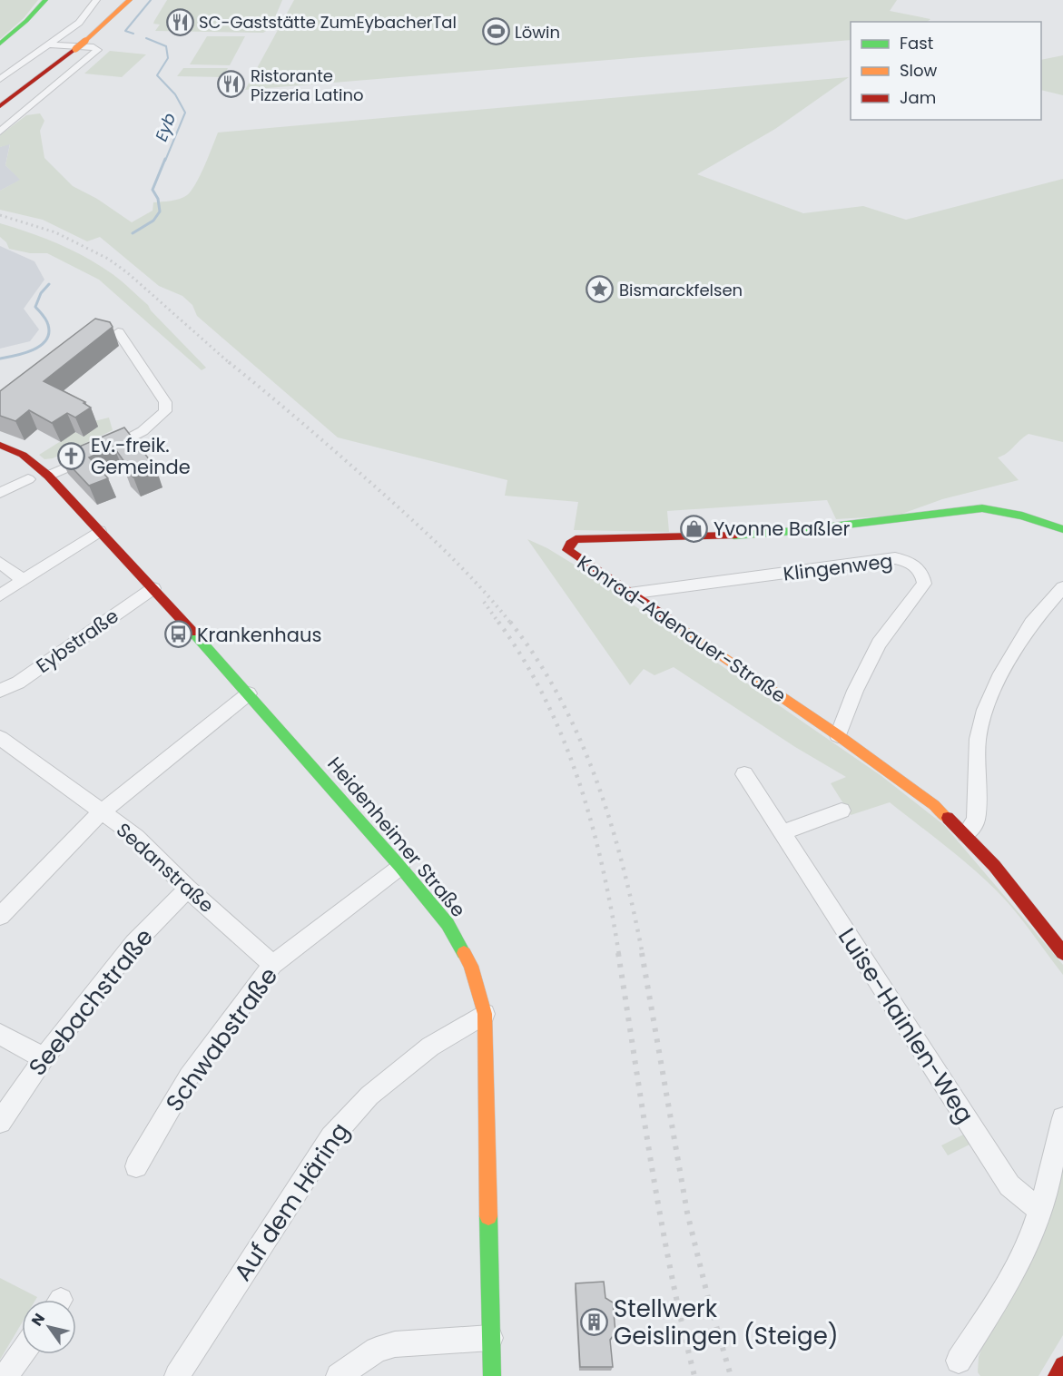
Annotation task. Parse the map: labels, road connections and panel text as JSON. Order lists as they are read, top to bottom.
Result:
{
  "streets": {
    "street": [
      "Klingenweg",
      "Konrad-Adenauer-Straße",
      "Eybstraße",
      "Heidenheimer Straße",
      "Sedanstraße",
      "Seebachstraße",
      "Luise-Hainlen-Weg",
      "Schwabstraße",
      "Auf dem Häring"
    ]
  },
  "crossings": [
    ["Klingenweg", "Konrad-Adenauer-Straße"],
    ["Eybstraße", "Heidenheimer Straße"],
    ["Heidenheimer Straße", "Schwabstraße"],
    ["Heidenheimer Straße", "Auf dem Häring"],
    ["Sedanstraße", "Seebachstraße"],
    ["Sedanstraße", "Schwabstraße"]
  ],
  "water": ["Eyb"],
  "places": {
    "restaurant": ["SC-Gaststätte ZumEybacherTal", "Ristorante Pizzeria Latino"],
    "sports": ["Löwin"],
    "place": ["Bismarckfelsen"],
    "church": ["Ev.-freik. Gemeinde"],
    "shop": ["Yvonne Baßler"],
    "bus stop": ["Krankenhaus"],
    "building": ["Stellwerk Geislingen (Steige)"]
  },
  "legend": ["Fast", "Slow", "Jam"],
  "north": "top left"
}
